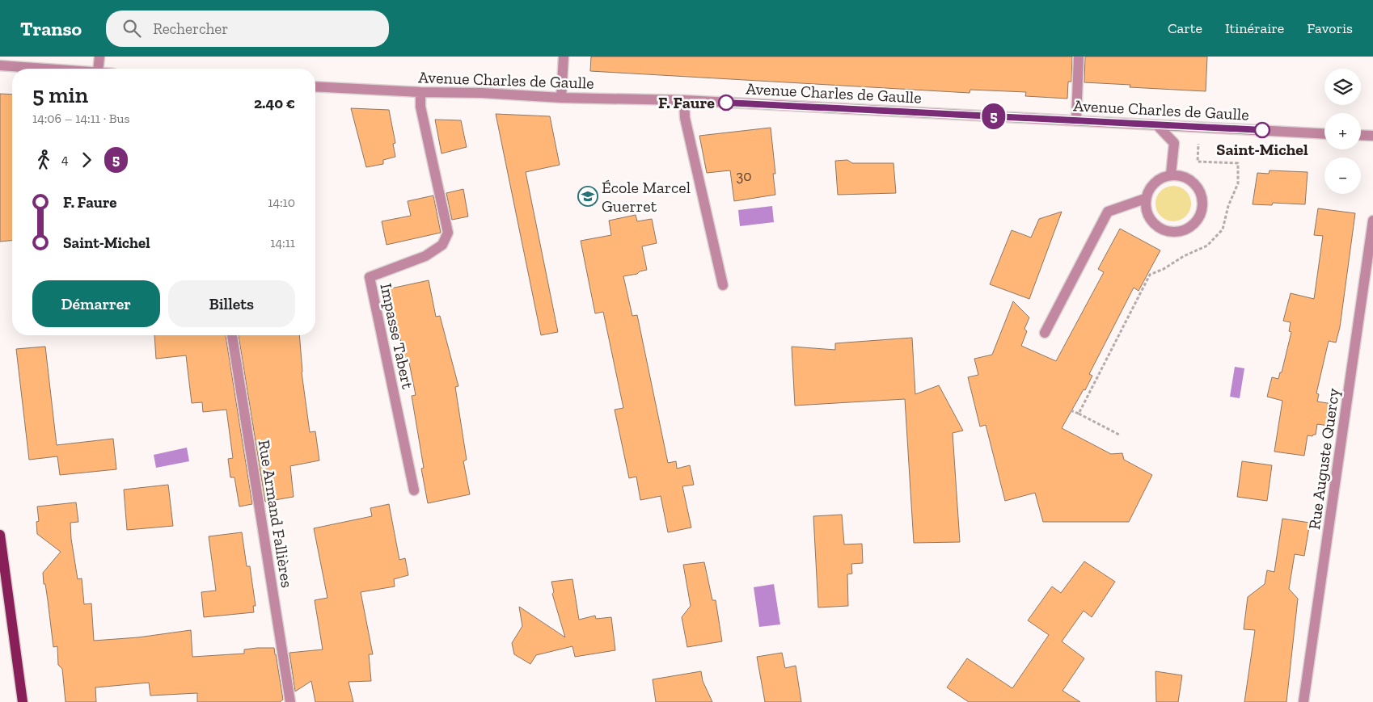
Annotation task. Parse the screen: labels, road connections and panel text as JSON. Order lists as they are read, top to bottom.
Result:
{
  "streets": {
    "street": [
      "Avenue Charles de Gaulle",
      "Impasse Tabert",
      "Rue Auguste Quercy",
      "Rue Armand Fallières"
    ]
  },
  "crossings": [
    ["Avenue Charles de Gaulle", "Impasse Tabert"]
  ],
  "places": {
    "other": ["F. Faure", "Saint-Michel"],
    "school or university": ["École Marcel Guerret"]
  },
  "lines": ["bus line 5"],
  "house_numbers": ["30"],
  "page": {
    "header": "Transo",
    "search": "Rechercher",
    "nav": ["Carte", "Itinéraire", "Favoris"],
    "on_map": "5",
    "map_buttons": ["+", "−"],
    "heading": ["5 min", "14:06 – 14:11 · Bus", "2.40 €"],
    "legs": ["4", "5"],
    "list": [
      {
        "name": "F. Faure",
        "value": "14:10"
      },
      {
        "name": "Saint-Michel",
        "value": "14:11"
      }
    ],
    "buttons": ["Démarrer", "Billets"]
  }
}
